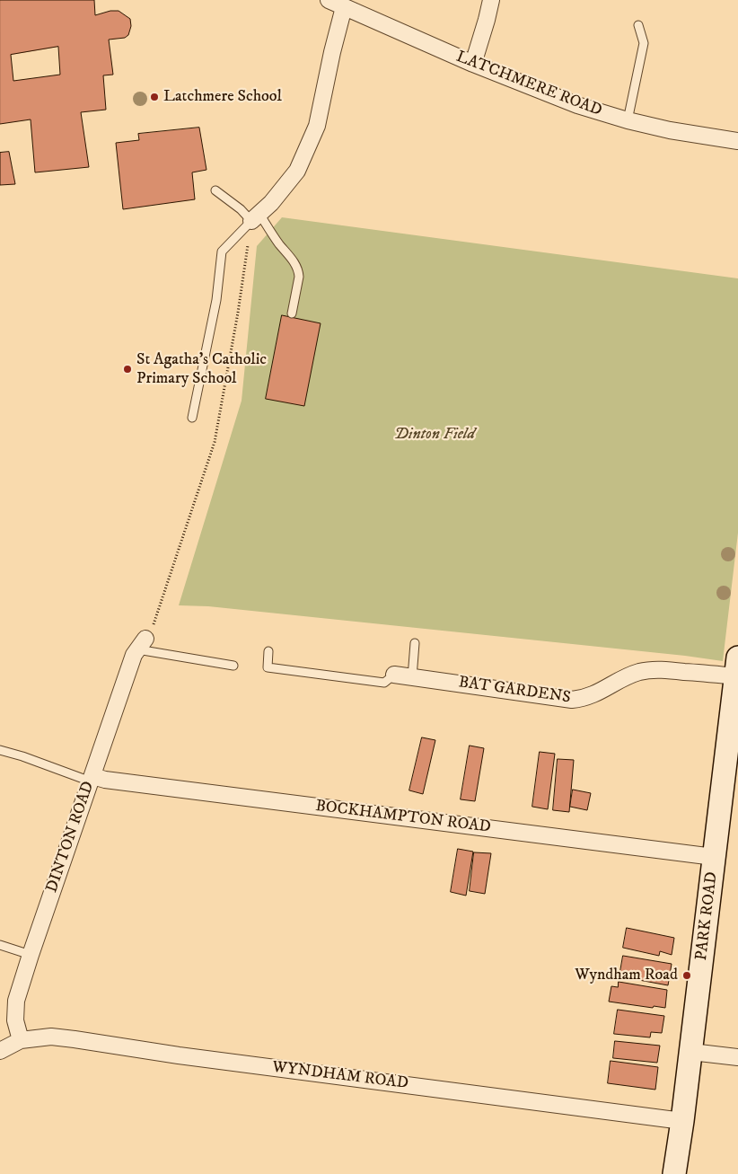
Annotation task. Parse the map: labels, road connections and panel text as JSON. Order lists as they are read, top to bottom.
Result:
{
  "streets": {
    "street": [
      "LATCHMERE ROAD",
      "BAT GARDENS",
      "BOCKHAMPTON ROAD",
      "DINTON ROAD",
      "PARK ROAD",
      "WYNDHAM ROAD"
    ]
  },
  "crossings": [
    ["BAT GARDENS", "PARK ROAD"],
    ["BOCKHAMPTON ROAD", "DINTON ROAD"],
    ["BOCKHAMPTON ROAD", "PARK ROAD"],
    ["DINTON ROAD", "WYNDHAM ROAD"],
    ["PARK ROAD", "WYNDHAM ROAD"]
  ],
  "parks": ["Dinton Field"],
  "places": ["Latchmere School", "St Agatha's Catholic Primary School", "Wyndham Road"]
}
